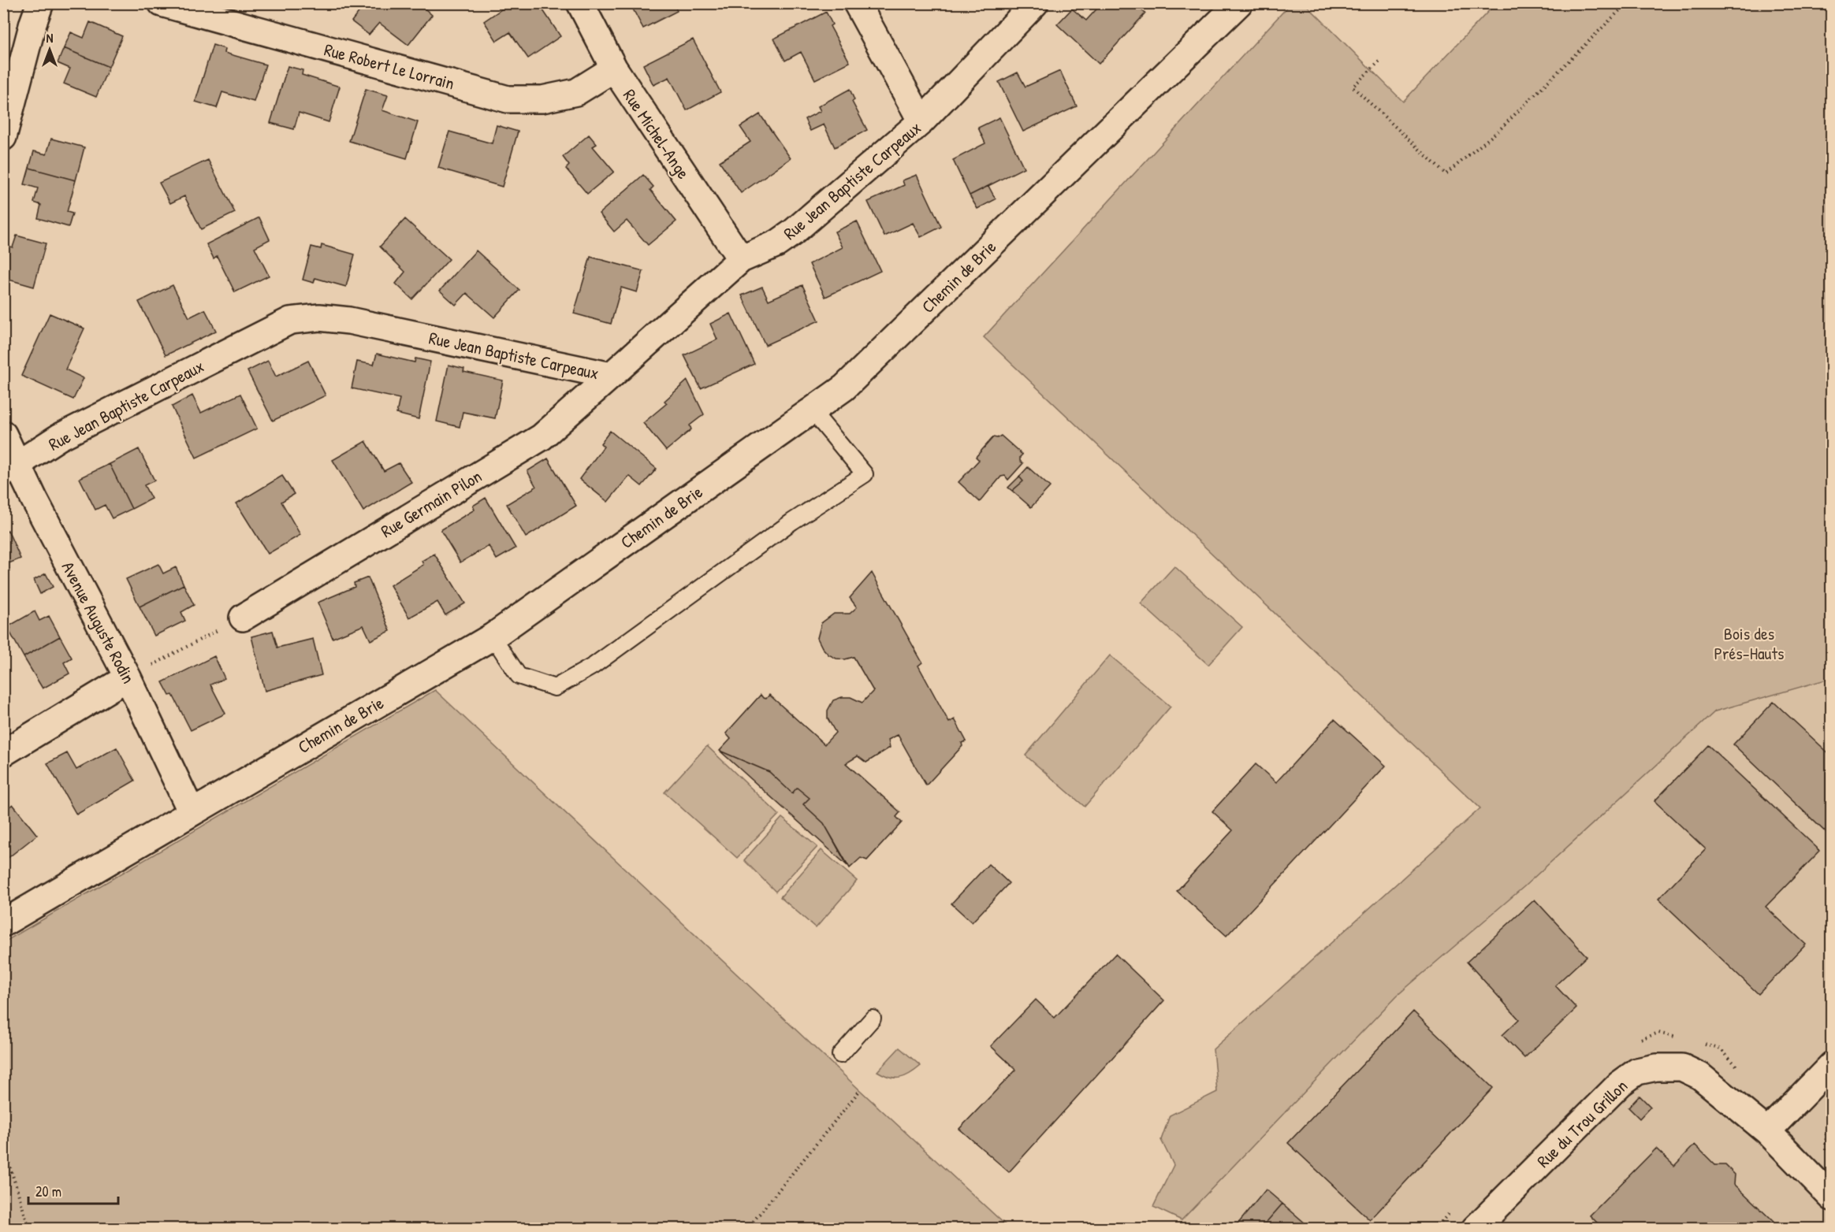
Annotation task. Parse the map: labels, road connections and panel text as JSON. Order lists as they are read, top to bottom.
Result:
{
  "streets": {
    "street": [
      "Rue Robert Le Lorrain",
      "Rue Michel-Ange",
      "Rue Jean Baptiste Carpeaux",
      "Chemin de Brie",
      "Rue Germain Pilon",
      "Avenue Auguste Rodin",
      "Rue du Trou Grillon"
    ]
  },
  "crossings": [
    ["Rue Robert Le Lorrain", "Rue Michel-Ange"],
    ["Rue Michel-Ange", "Rue Jean Baptiste Carpeaux"],
    ["Rue Jean Baptiste Carpeaux", "Rue Germain Pilon"],
    ["Rue Jean Baptiste Carpeaux", "Avenue Auguste Rodin"],
    ["Chemin de Brie", "Avenue Auguste Rodin"]
  ],
  "parks": ["Bois des Prés-Hauts"],
  "scale_bar": "20 m",
  "north": "top"
}
